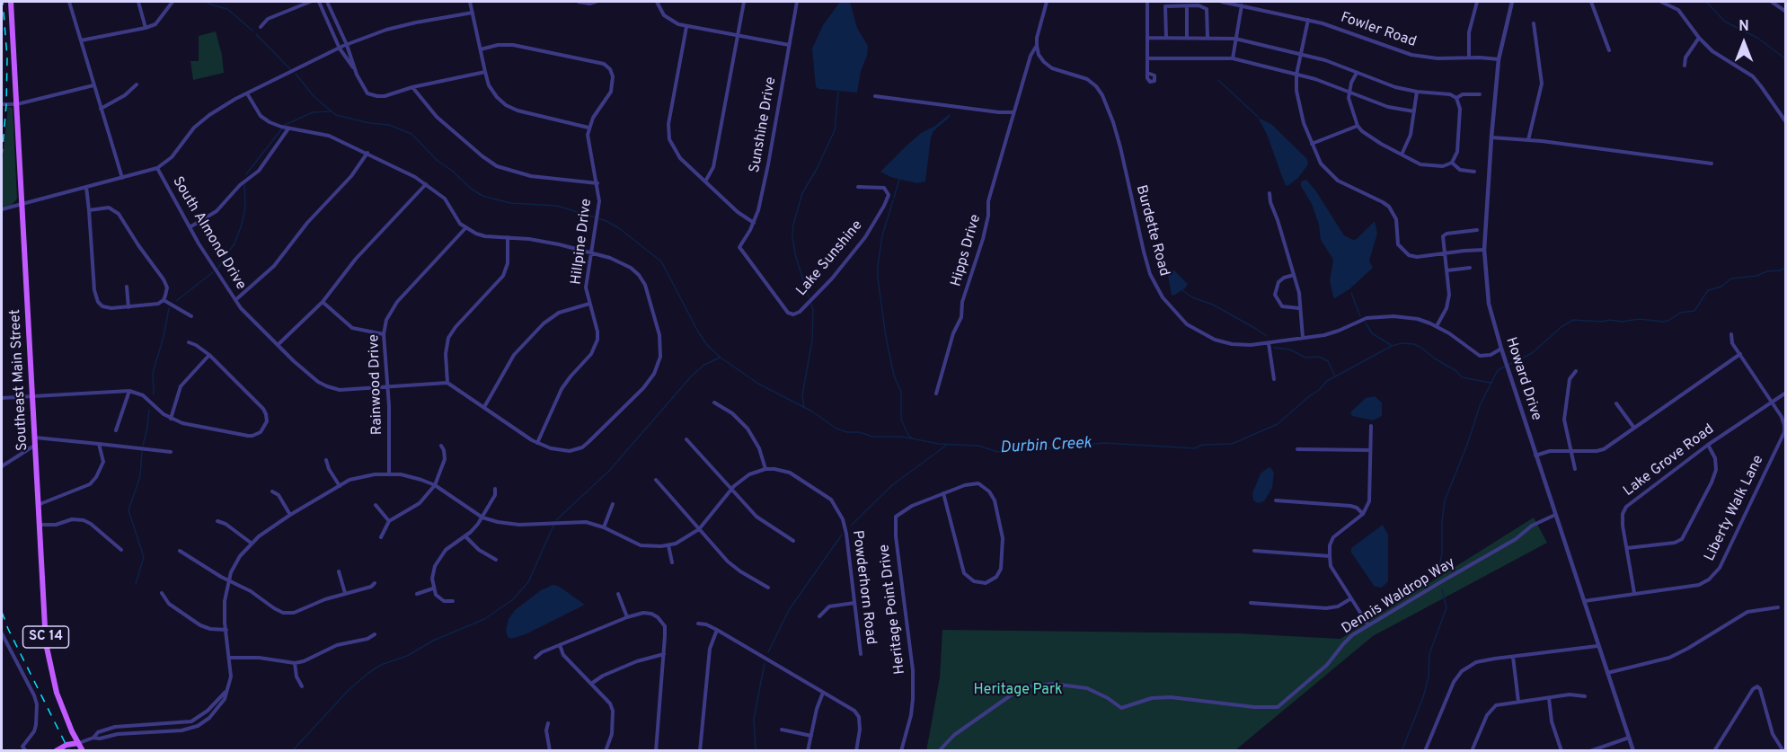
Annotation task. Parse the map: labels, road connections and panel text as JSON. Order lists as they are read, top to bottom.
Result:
{
  "streets": {
    "main road": ["Southeast Main Street", "SC 14"],
    "street": [
      "Fowler Road",
      "Sunshine Drive",
      "Burdette Road",
      "South Almond Drive",
      "Hillpine Drive",
      "Hipps Drive",
      "Lake Sunshine",
      "Howard Drive",
      "Rainwood Drive",
      "Lake Grove Road",
      "Liberty Walk Lane",
      "Powderhorn Road",
      "Dennis Waldrop Way",
      "Heritage Point Drive"
    ]
  },
  "crossings": [
    ["Fowler Road", "Howard Drive"],
    ["Sunshine Drive", "Lake Sunshine"],
    ["Burdette Road", "Hipps Drive"],
    ["Burdette Road", "Howard Drive"],
    ["South Almond Drive", "Rainwood Drive"],
    ["Howard Drive", "Liberty Walk Lane"],
    ["Howard Drive", "Dennis Waldrop Way"],
    ["Lake Grove Road", "Liberty Walk Lane"]
  ],
  "water": ["Durbin Creek"],
  "parks": ["Heritage Park"],
  "north": "top"
}
